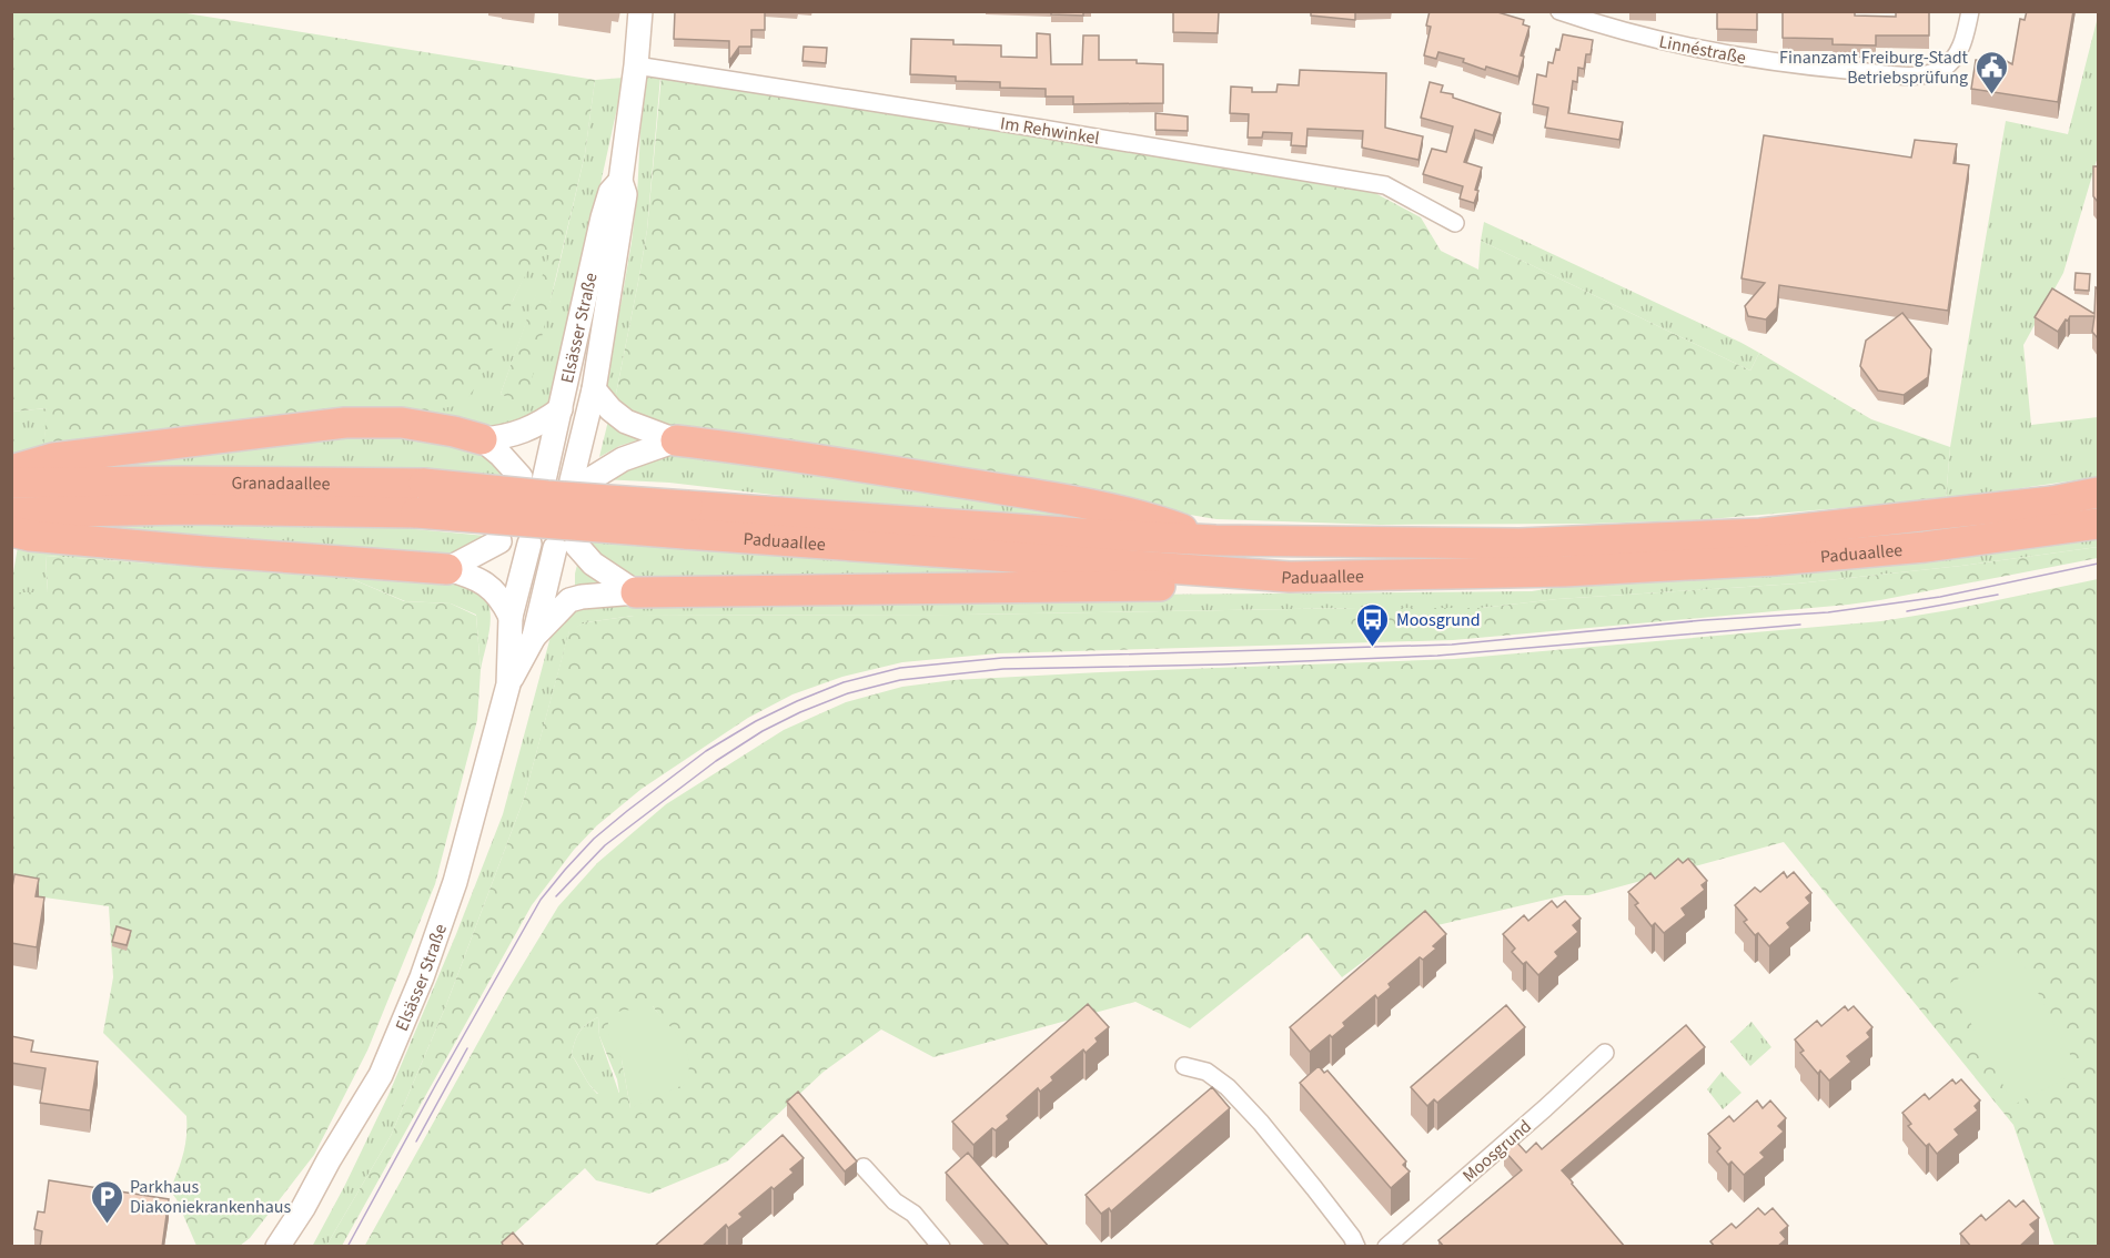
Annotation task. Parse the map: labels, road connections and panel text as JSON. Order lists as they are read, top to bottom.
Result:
{
  "streets": {
    "highway": ["Granadaallee", "Paduaallee"],
    "main road": ["Elsässer Straße"],
    "street": ["Linnéstraße", "Im Rehwinkel", "Moosgrund"]
  },
  "crossings": [
    ["Im Rehwinkel", "Elsässer Straße"],
    ["Elsässer Straße", "Granadaallee"],
    ["Elsässer Straße", "Paduaallee"],
    ["Granadaallee", "Paduaallee"]
  ],
  "places": {
    "public building": ["Finanzamt Freiburg-Stadt Betriebsprüfung"],
    "bus stop": ["Moosgrund"],
    "parking": ["Parkhaus Diakoniekrankenhaus"]
  }
}
